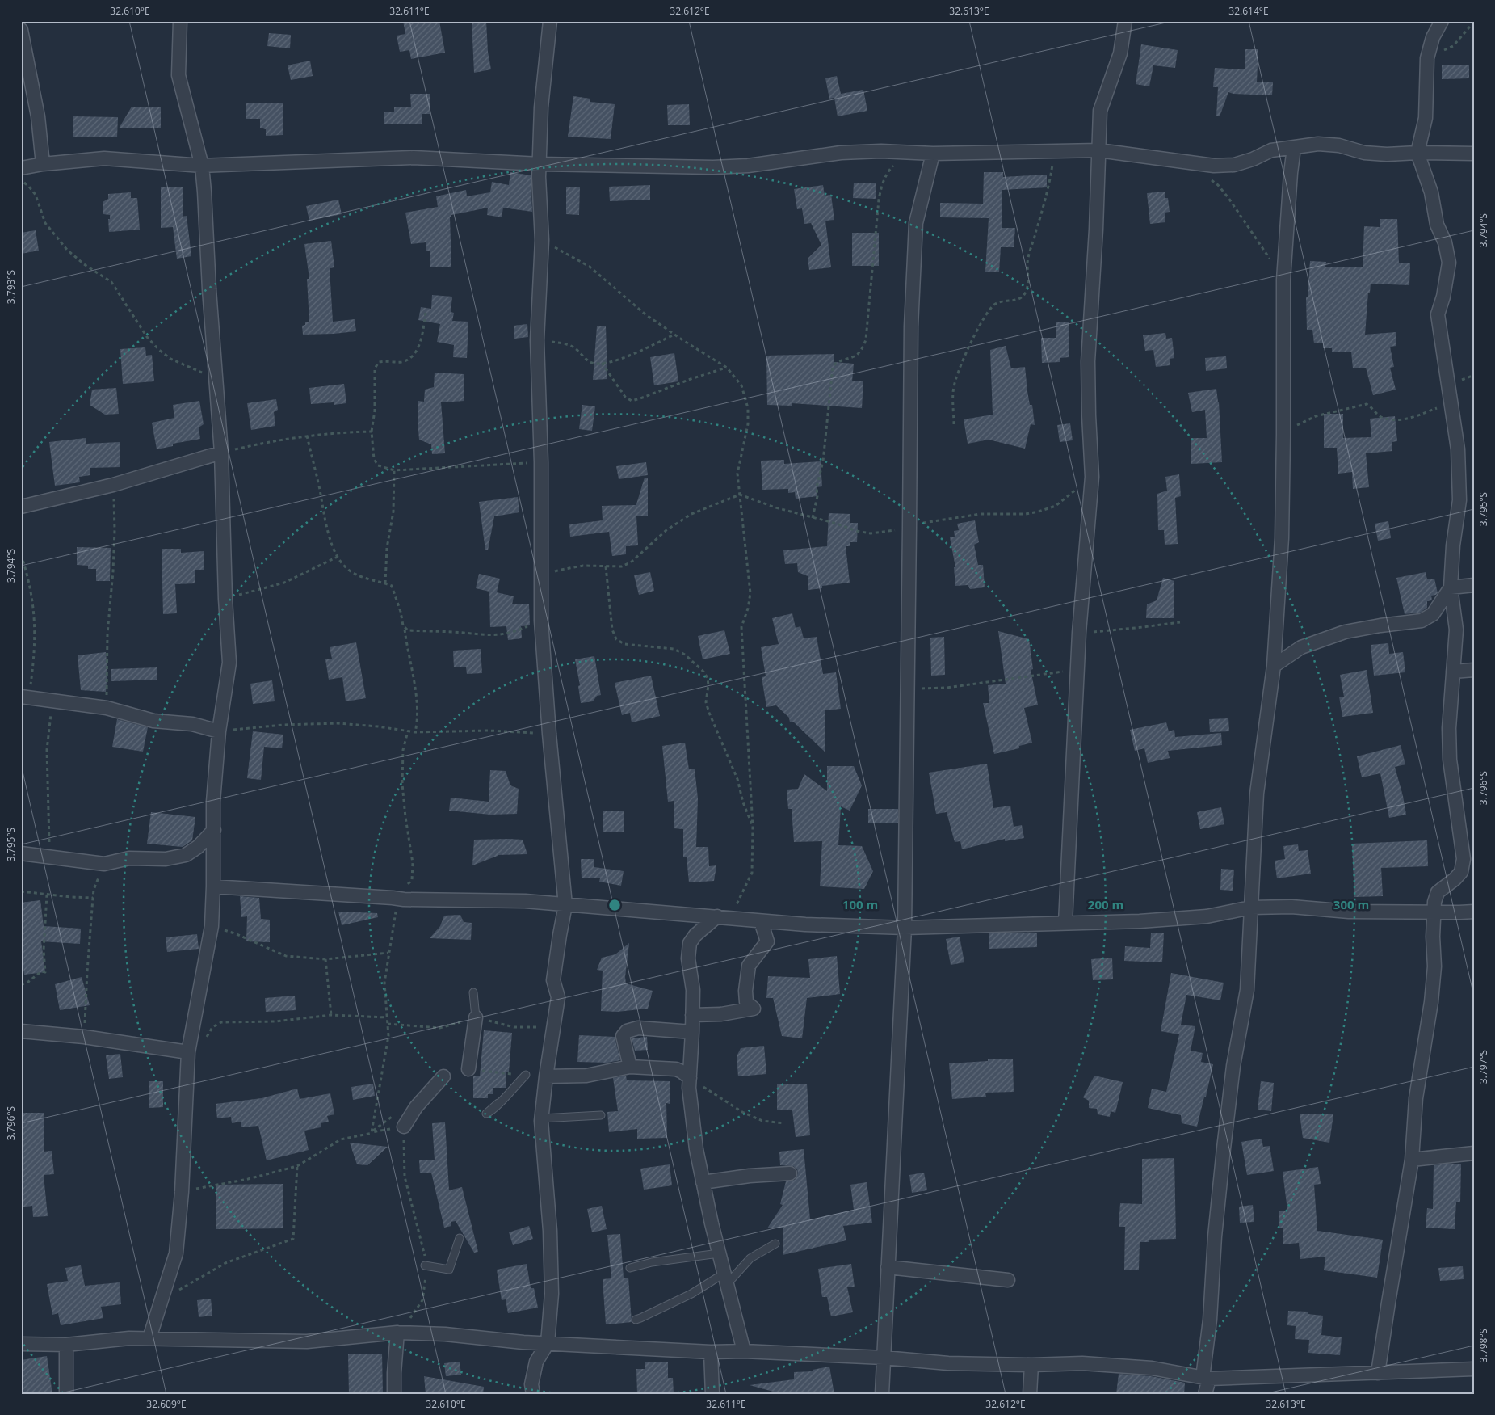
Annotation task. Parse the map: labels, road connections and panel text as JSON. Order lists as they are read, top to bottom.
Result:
{
  "coordinates": [
    "32.610°E",
    "32.611°E",
    "32.612°E",
    "32.613°E",
    "32.614°E",
    "3.794°S",
    "3.793°S",
    "3.795°S",
    "3.796°S",
    "3.797°S",
    "3.798°S",
    "32.609°E"
  ],
  "rings": ["100 m", "200 m", "300 m"]
}
